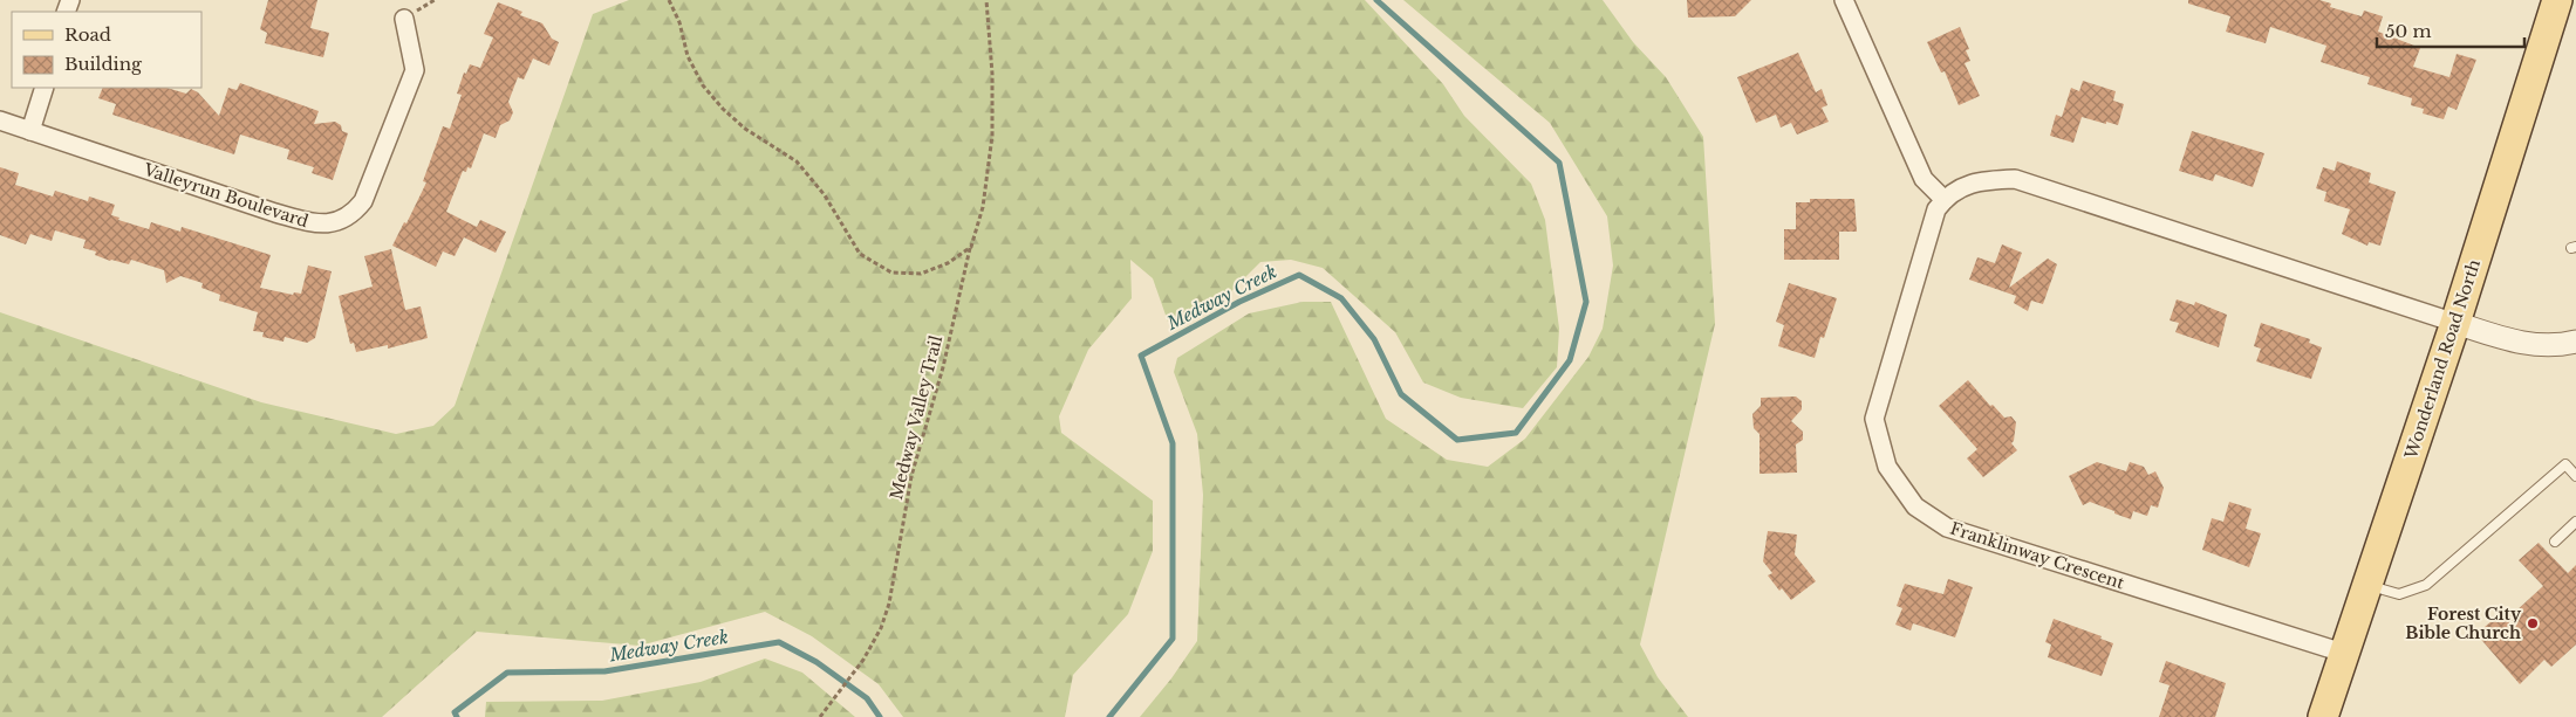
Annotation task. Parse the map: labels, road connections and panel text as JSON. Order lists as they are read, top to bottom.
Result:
{
  "streets": {
    "main road": ["Wonderland Road North"],
    "street": ["Valleyrun Boulevard", "Franklinway Crescent"],
    "path": ["Medway Valley Trail"]
  },
  "crossings": [
    ["Wonderland Road North", "Franklinway Crescent"]
  ],
  "water": ["Medway Creek"],
  "places": ["Forest City Bible Church"],
  "legend": ["Road", "Building"],
  "scale_bar": "50 m"
}
